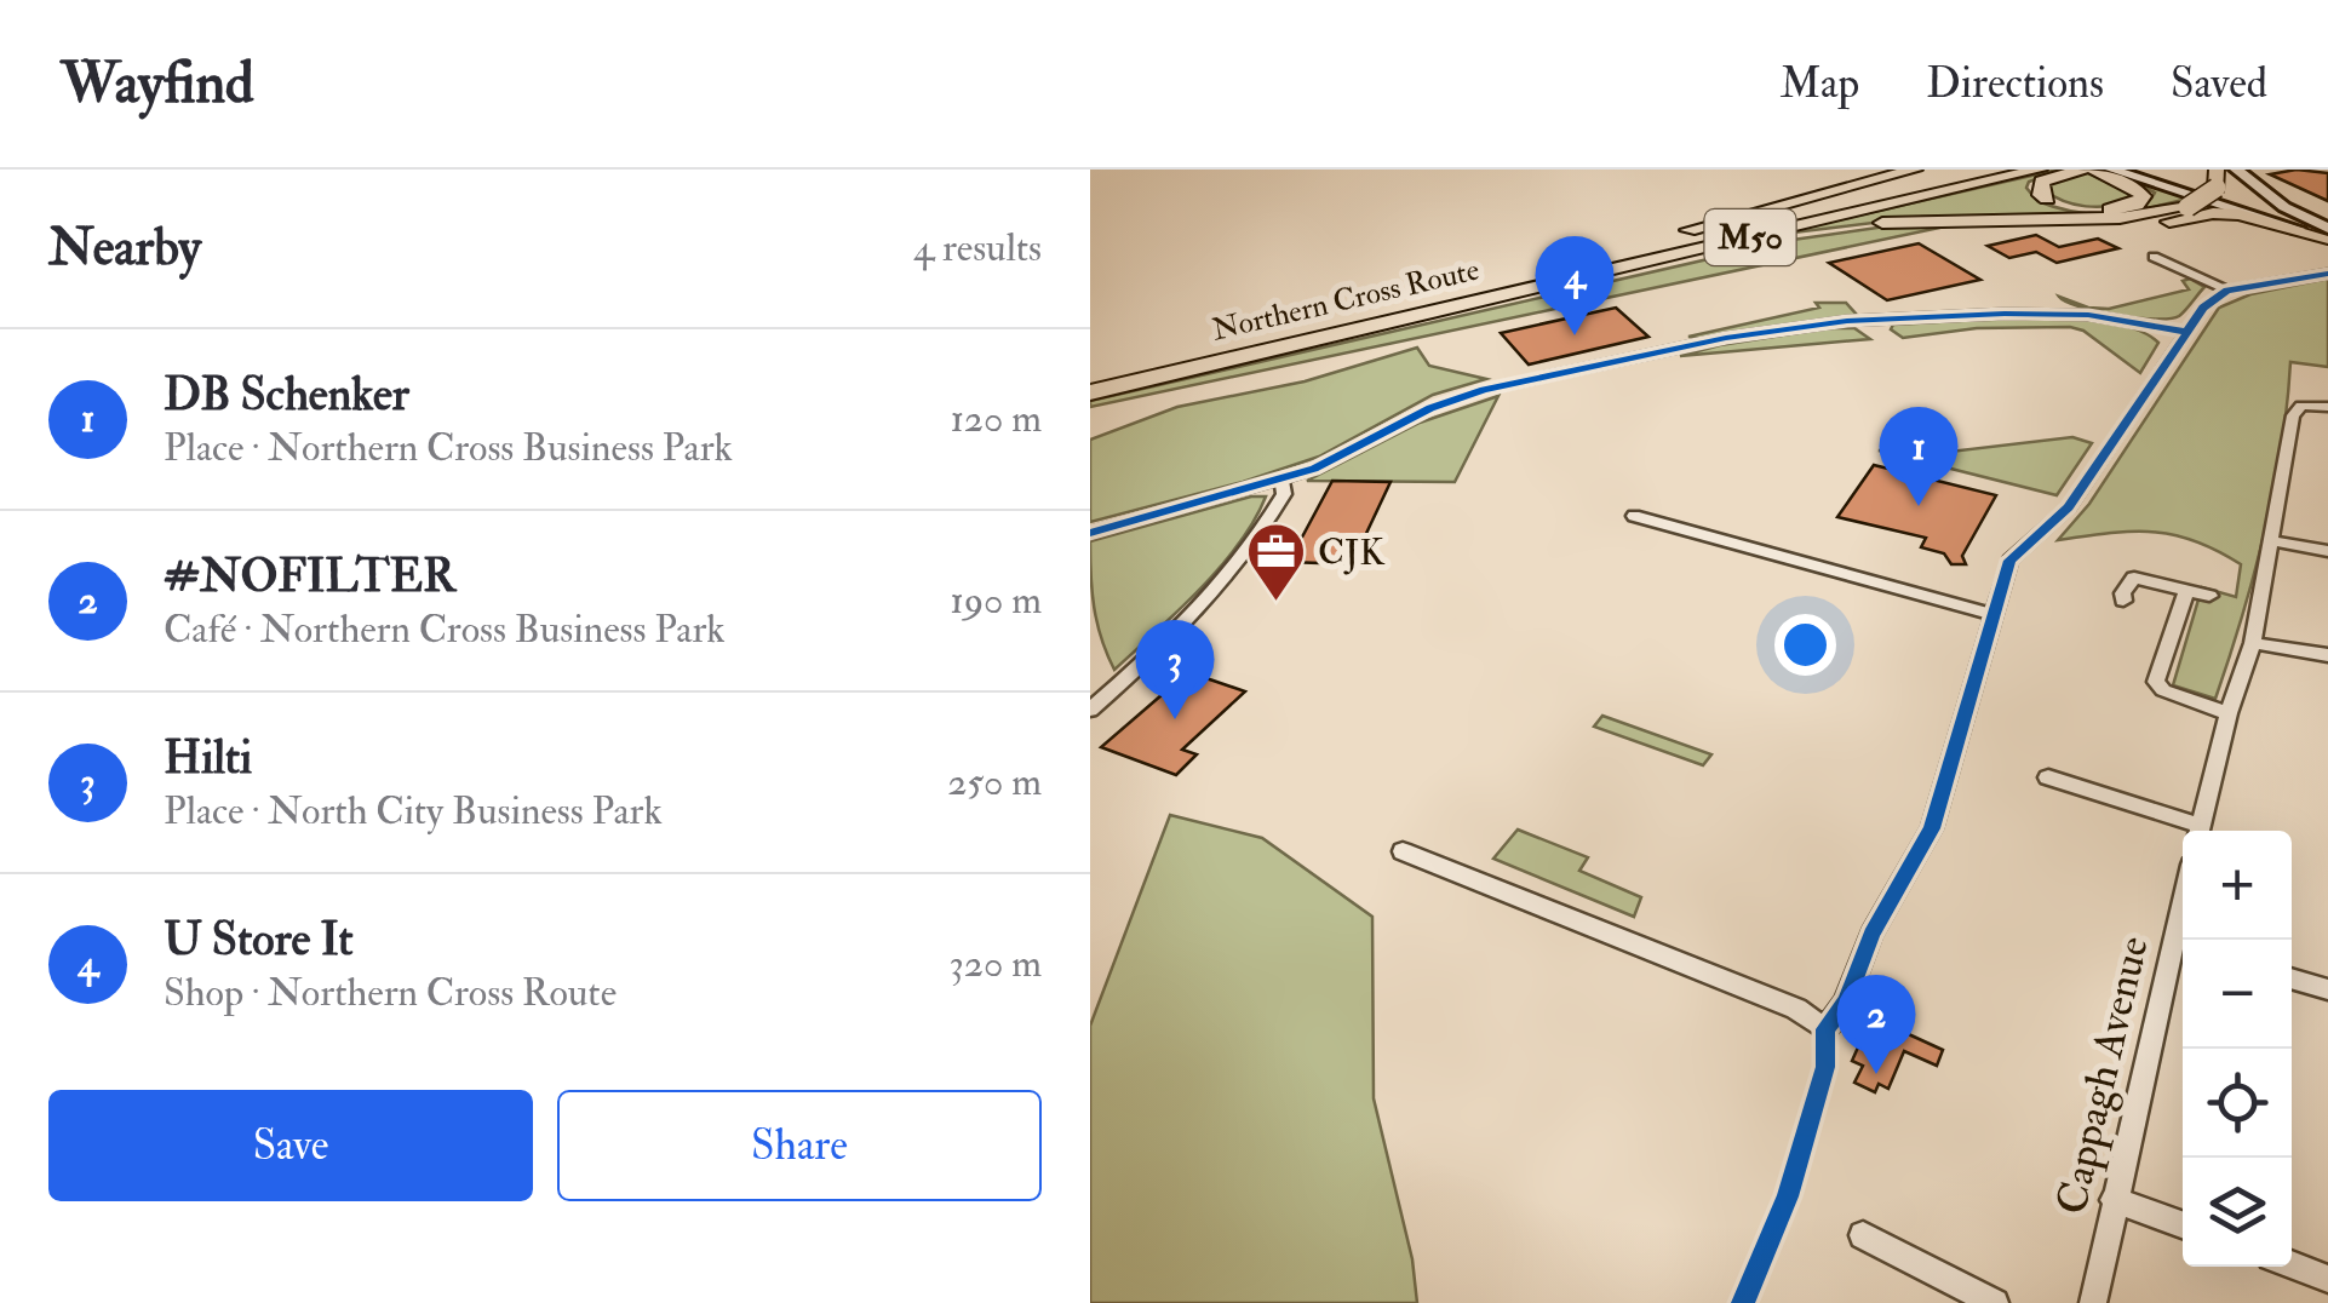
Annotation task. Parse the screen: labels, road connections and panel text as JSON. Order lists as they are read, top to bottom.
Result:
{
  "streets": {
    "highway": ["M50", "Northern Cross Route"],
    "street": ["Cappagh Avenue"]
  },
  "crossings": [
    ["M50", "Northern Cross Route"]
  ],
  "places": {
    "office": ["CJK"]
  },
  "page": {
    "header": "Wayfind",
    "nav": ["Map", "Directions", "Saved"],
    "heading": ["Nearby", "4 results"],
    "pins": [
      "4",
      "1",
      "3",
      "2"
    ],
    "list": [
      {
        "mark": "1",
        "name": "DB Schenker",
        "note": "Place · Northern Cross Business Park",
        "value": "120 m"
      },
      {
        "mark": "2",
        "name": "#NOFILTER",
        "note": "Café · Northern Cross Business Park",
        "value": "190 m"
      },
      {
        "mark": "3",
        "name": "Hilti",
        "note": "Place · North City Business Park",
        "value": "250 m"
      },
      {
        "mark": "4",
        "name": "U Store It",
        "note": "Shop · Northern Cross Route",
        "value": "320 m"
      }
    ],
    "map_buttons": ["+", "−"],
    "buttons": ["Save", "Share"]
  }
}
